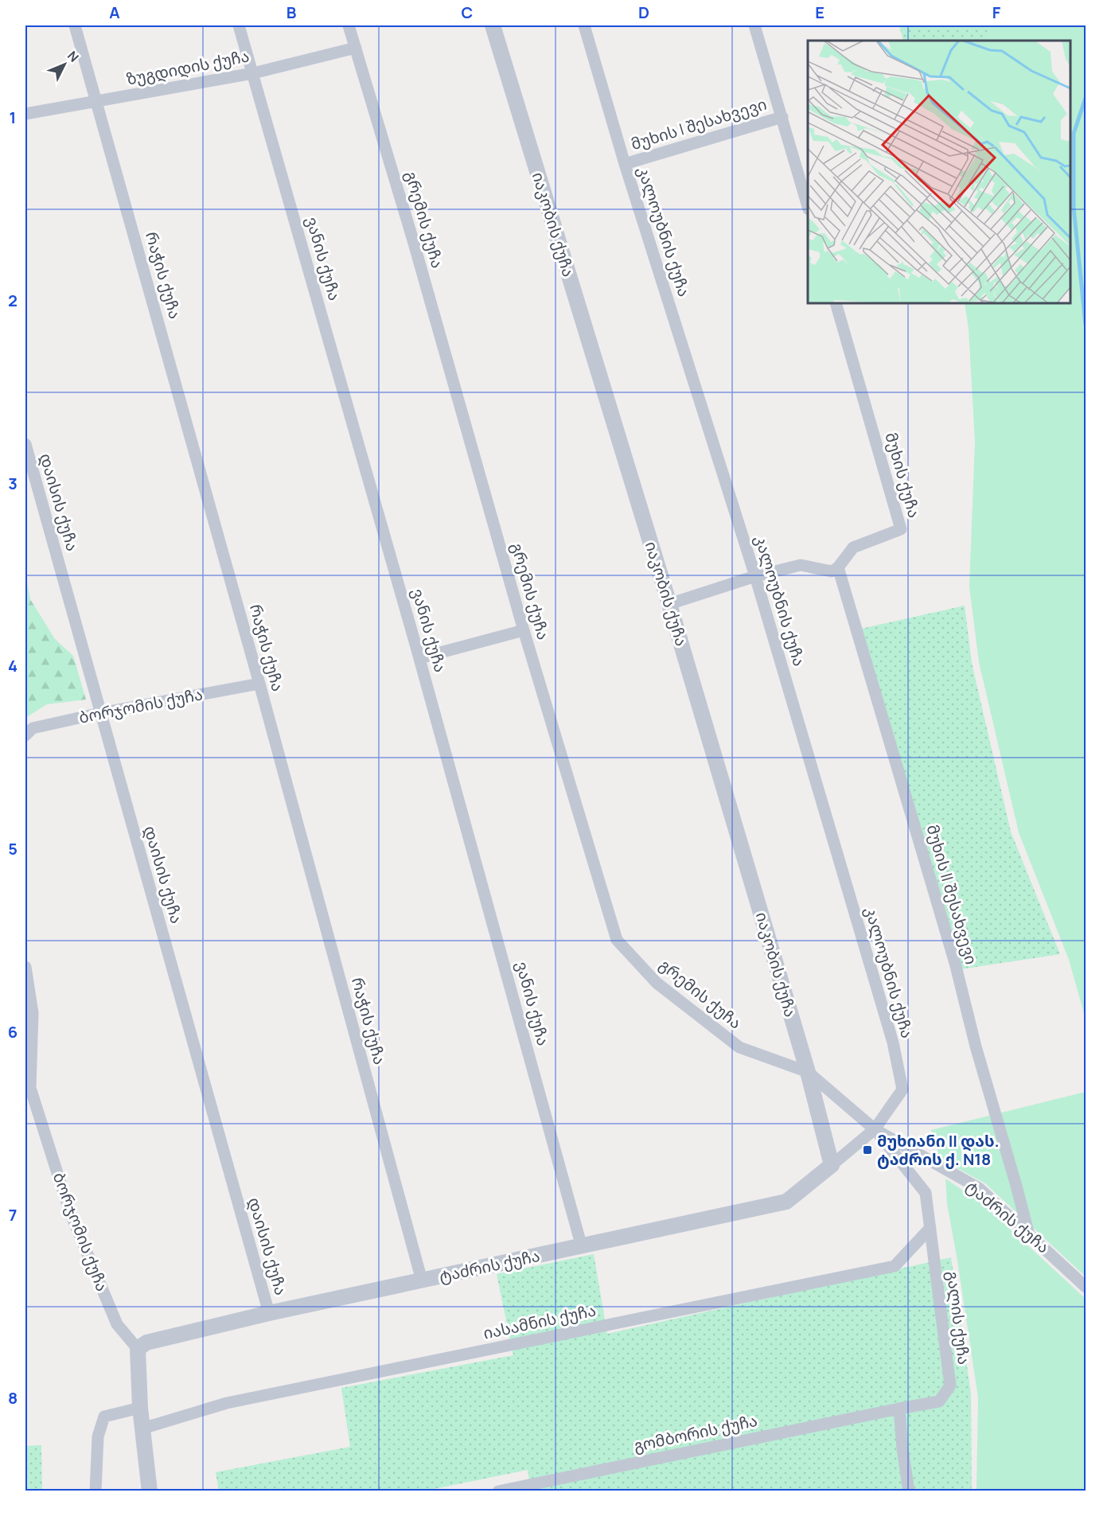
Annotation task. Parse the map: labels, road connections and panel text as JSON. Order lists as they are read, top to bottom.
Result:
{
  "streets": {
    "street": [
      "ზუგდიდის ქუჩა",
      "მუხის I შესახვევი",
      "გრემის ქუჩა",
      "იაკობის ქუჩა",
      "კალოუბნის ქუჩა",
      "ვანის ქუჩა",
      "რაჭის ქუჩა",
      "მუხის ქუჩა",
      "დაისის ქუჩა",
      "ბორჯომის ქუჩა",
      "მუხის II შესახვევი",
      "ტაძრის ქუჩა",
      "გალის ქუჩა",
      "იასამნის ქუჩა",
      "გომბორის ქუჩა"
    ]
  },
  "crossings": [
    ["ზუგდიდის ქუჩა", "გრემის ქუჩა"],
    ["ზუგდიდის ქუჩა", "ვანის ქუჩა"],
    ["ზუგდიდის ქუჩა", "რაჭის ქუჩა"],
    ["მუხის I შესახვევი", "კალოუბნის ქუჩა"],
    ["გრემის ქუჩა", "იაკობის ქუჩა"],
    ["გრემის ქუჩა", "ტაძრის ქუჩა"],
    ["იაკობის ქუჩა", "კალოუბნის ქუჩა"],
    ["იაკობის ქუჩა", "ტაძრის ქუჩა"],
    ["კალოუბნის ქუჩა", "ტაძრის ქუჩა"],
    ["კალოუბნის ქუჩა", "გალის ქუჩა"],
    ["ვანის ქუჩა", "ტაძრის ქუჩა"],
    ["რაჭის ქუჩა", "ბორჯომის ქუჩა"],
    ["რაჭის ქუჩა", "ტაძრის ქუჩა"],
    ["მუხის ქუჩა", "მუხის II შესახვევი"],
    ["დაისის ქუჩა", "ბორჯომის ქუჩა"],
    ["დაისის ქუჩა", "ტაძრის ქუჩა"],
    ["ბორჯომის ქუჩა", "ტაძრის ქუჩა"],
    ["მუხის II შესახვევი", "ტაძრის ქუჩა"],
    ["ტაძრის ქუჩა", "გალის ქუჩა"],
    ["გალის ქუჩა", "იასამნის ქუჩა"],
    ["გალის ქუჩა", "გომბორის ქუჩა"]
  ],
  "places": {
    "transit": ["მუხიანი II დას. ტაძრის ქ. N18"]
  },
  "north": "top right",
  "grid": {
    "columns": [
      "A",
      "B",
      "C",
      "D",
      "E",
      "F"
    ],
    "rows": [
      "1",
      "2",
      "3",
      "4",
      "5",
      "6",
      "7",
      "8"
    ]
  }
}
